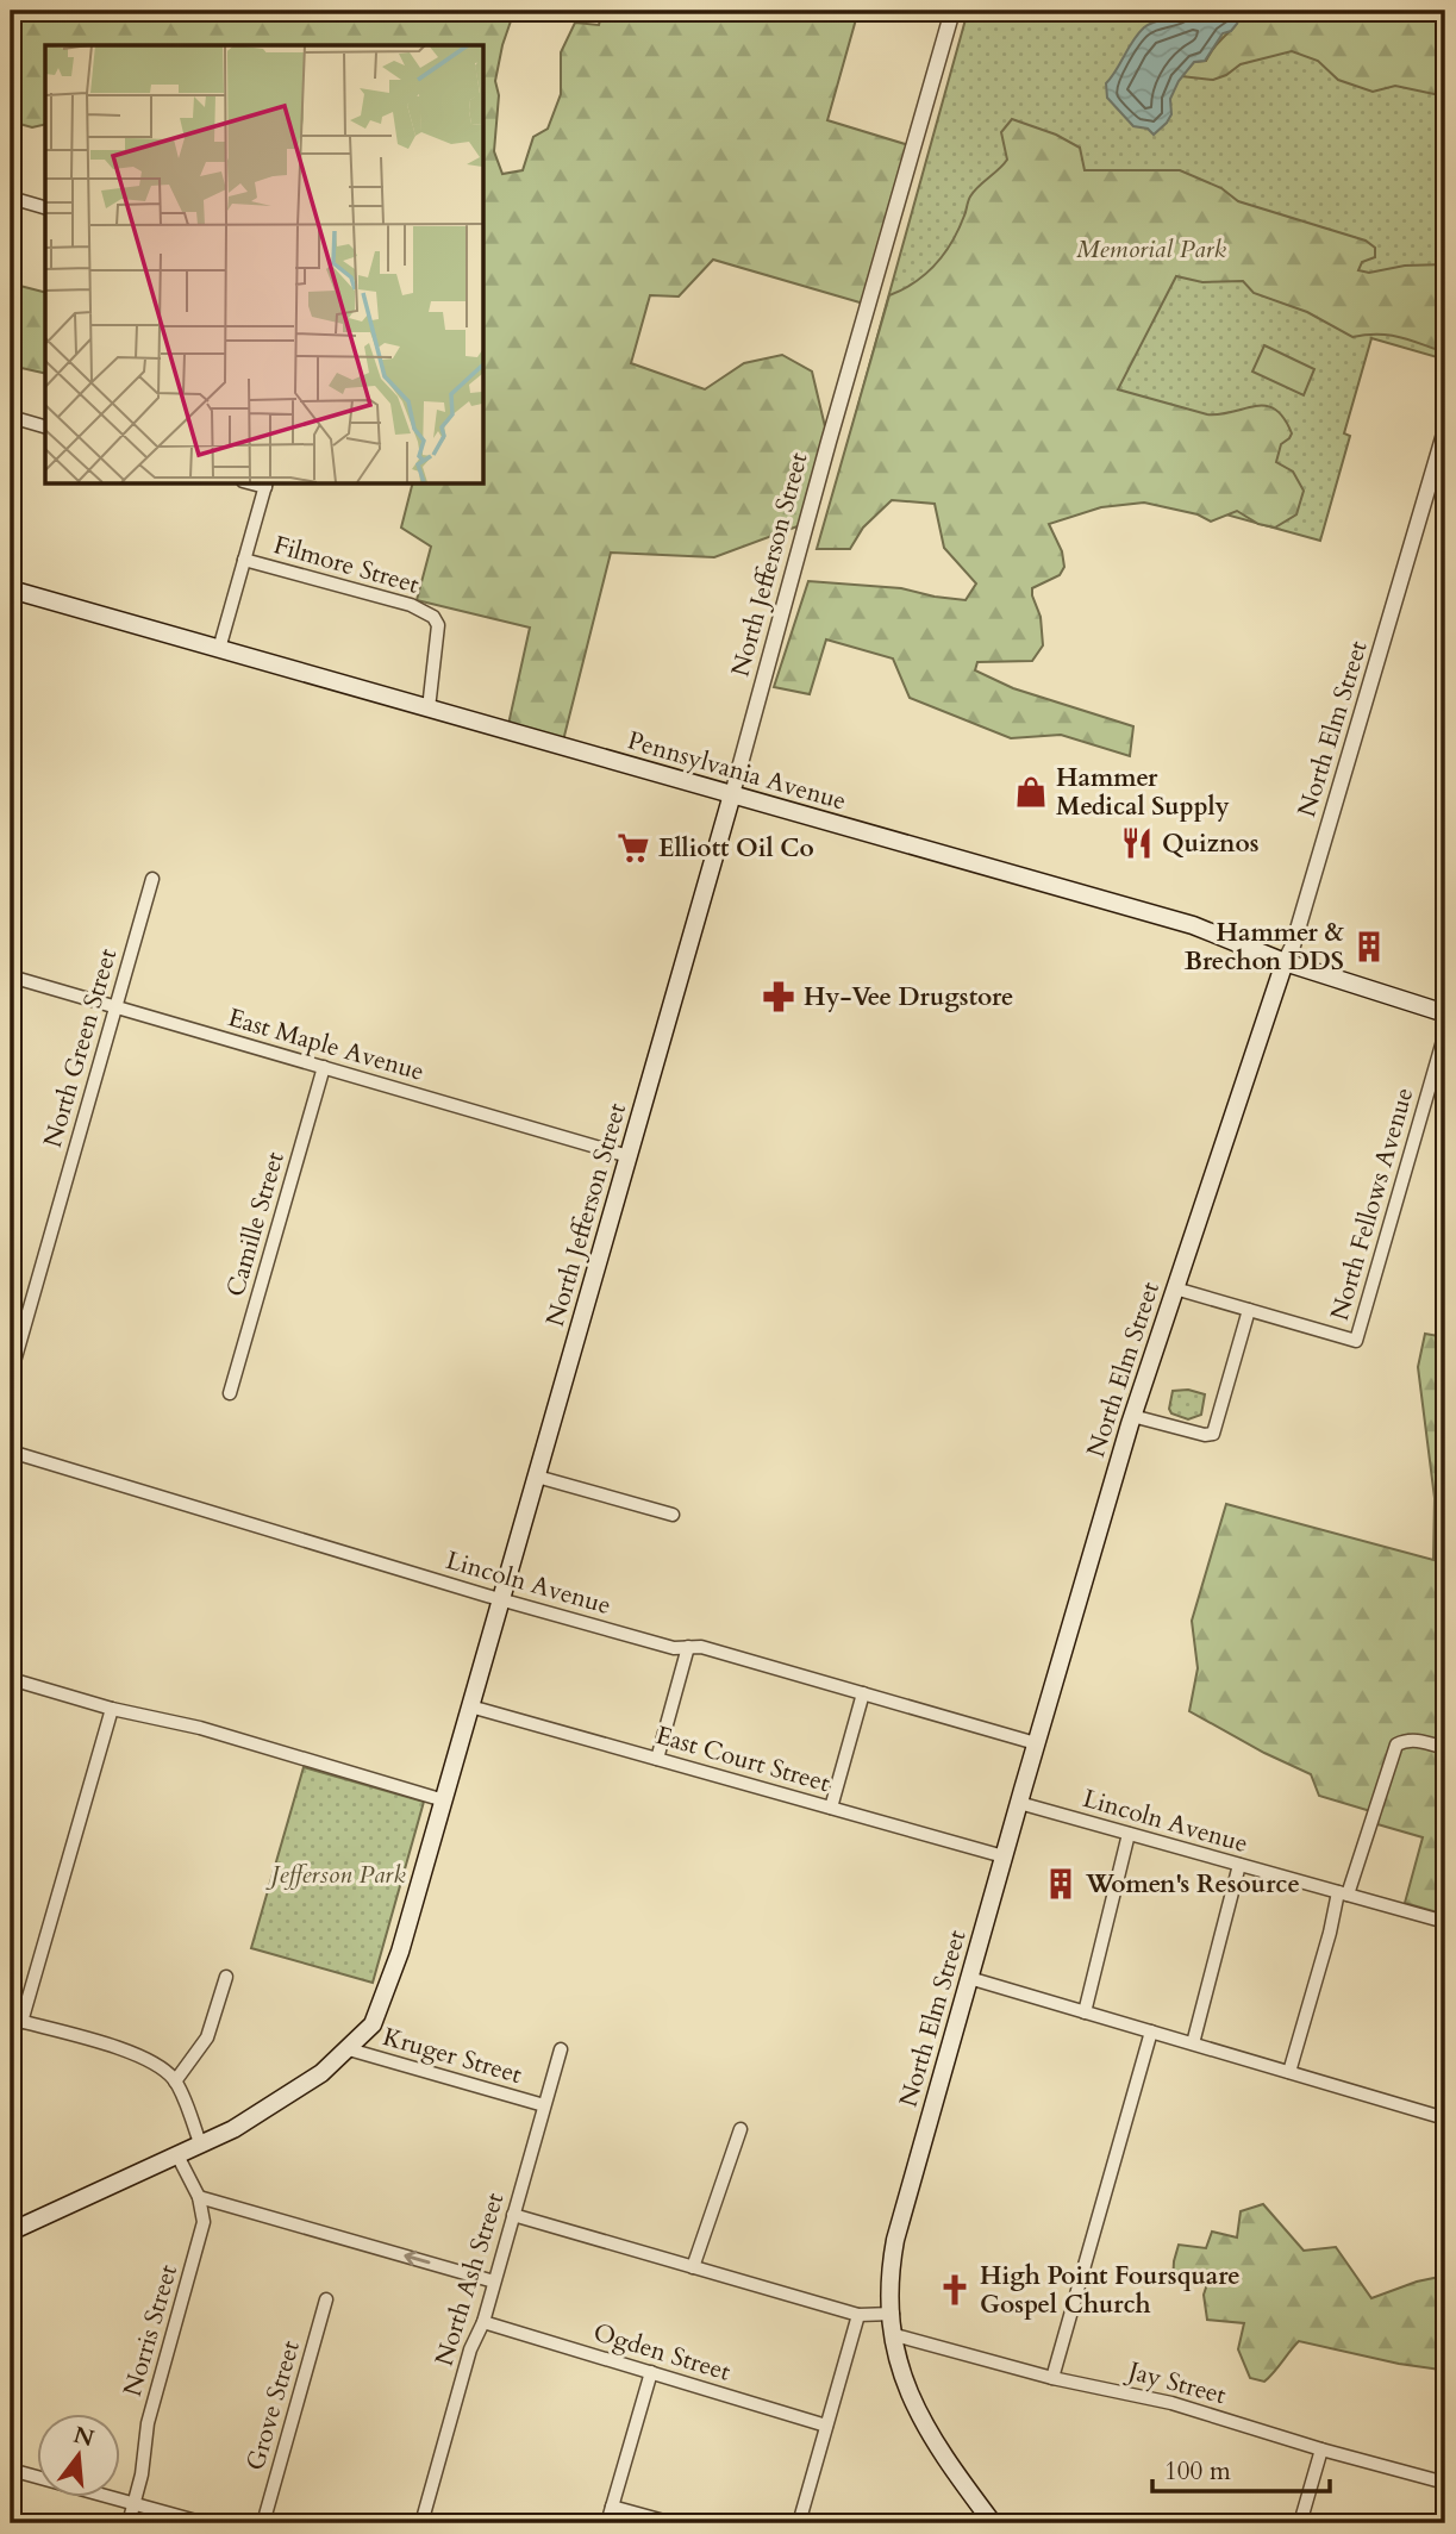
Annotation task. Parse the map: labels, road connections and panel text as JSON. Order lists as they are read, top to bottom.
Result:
{
  "streets": {
    "main road": ["North Jefferson Street", "North Elm Street", "Pennsylvania Avenue"],
    "street": [
      "Filmore Street",
      "East Maple Avenue",
      "North Green Street",
      "North Fellows Avenue",
      "Camille Street",
      "Lincoln Avenue",
      "East Court Street",
      "Kruger Street",
      "North Ash Street",
      "Norris Street",
      "Ogden Street",
      "Jay Street",
      "Grove Street"
    ]
  },
  "crossings": [
    ["Filmore Street", "Pennsylvania Avenue"],
    ["North Jefferson Street", "Pennsylvania Avenue"],
    ["North Jefferson Street", "East Maple Avenue"],
    ["North Jefferson Street", "Lincoln Avenue"],
    ["North Jefferson Street", "East Court Street"],
    ["North Jefferson Street", "Kruger Street"],
    ["North Jefferson Street", "Norris Street"],
    ["North Elm Street", "Pennsylvania Avenue"],
    ["North Elm Street", "Lincoln Avenue"],
    ["North Elm Street", "East Court Street"],
    ["North Elm Street", "Jay Street"],
    ["East Maple Avenue", "North Green Street"],
    ["East Maple Avenue", "Camille Street"],
    ["Kruger Street", "North Ash Street"],
    ["North Ash Street", "Ogden Street"]
  ],
  "parks": ["Memorial Park", "Jefferson Park"],
  "places": {
    "shop": ["Hammer Medical Supply"],
    "restaurant": ["Quiznos"],
    "supermarket": ["Elliott Oil Co"],
    "building": ["Hammer & Brechon DDS", "Women's Resource"],
    "pharmacy": ["Hy-Vee Drugstore"],
    "church": ["High Point Foursquare Gospel Church"]
  },
  "scale_bar": "100 m",
  "north": "top"
}
